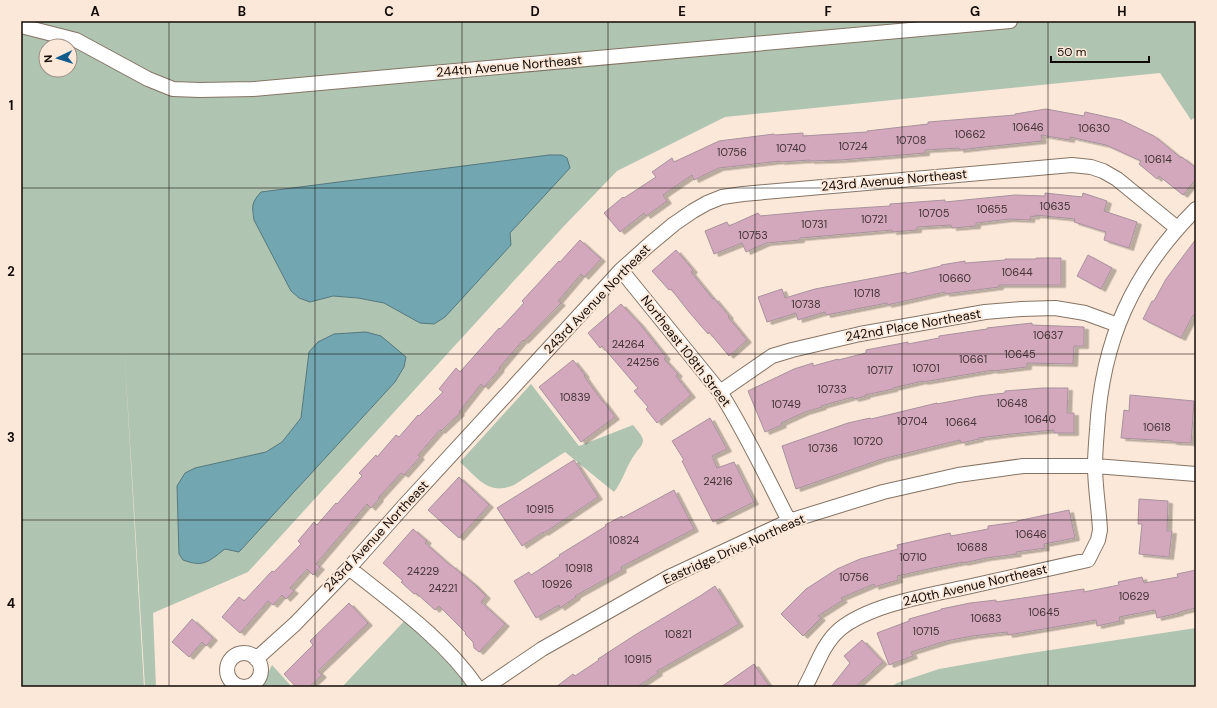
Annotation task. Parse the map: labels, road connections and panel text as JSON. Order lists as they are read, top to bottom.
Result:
{
  "streets": {
    "street": [
      "244th Avenue Northeast",
      "243rd Avenue Northeast",
      "242nd Place Northeast",
      "Northeast 108th Street",
      "Eastridge Drive Northeast",
      "240th Avenue Northeast"
    ]
  },
  "crossings": [
    ["243rd Avenue Northeast", "Northeast 108th Street"],
    ["242nd Place Northeast", "Northeast 108th Street"],
    ["Northeast 108th Street", "Eastridge Drive Northeast"],
    ["Eastridge Drive Northeast", "240th Avenue Northeast"]
  ],
  "house_numbers": [
    "10646",
    "10630",
    "10662",
    "10708",
    "10724",
    "10740",
    "10756",
    "10614",
    "10635",
    "10655",
    "10705",
    "10721",
    "10731",
    "10753",
    "10644",
    "10660",
    "10718",
    "10738",
    "10637",
    "24264",
    "10645",
    "10661",
    "24256",
    "10701",
    "10717",
    "10733",
    "10839",
    "10648",
    "10749",
    "10640",
    "10704",
    "10664",
    "10618",
    "10720",
    "10736",
    "24216",
    "10915",
    "10646",
    "10824",
    "10688",
    "10710",
    "10918",
    "24229",
    "10756",
    "10926",
    "24221",
    "10629",
    "10645",
    "10683",
    "10715",
    "10821",
    "10915"
  ],
  "scale_bar": "50 m",
  "north": "left",
  "grid": {
    "columns": [
      "A",
      "B",
      "C",
      "D",
      "E",
      "F",
      "G",
      "H"
    ],
    "rows": [
      "1",
      "2",
      "3",
      "4"
    ]
  }
}
